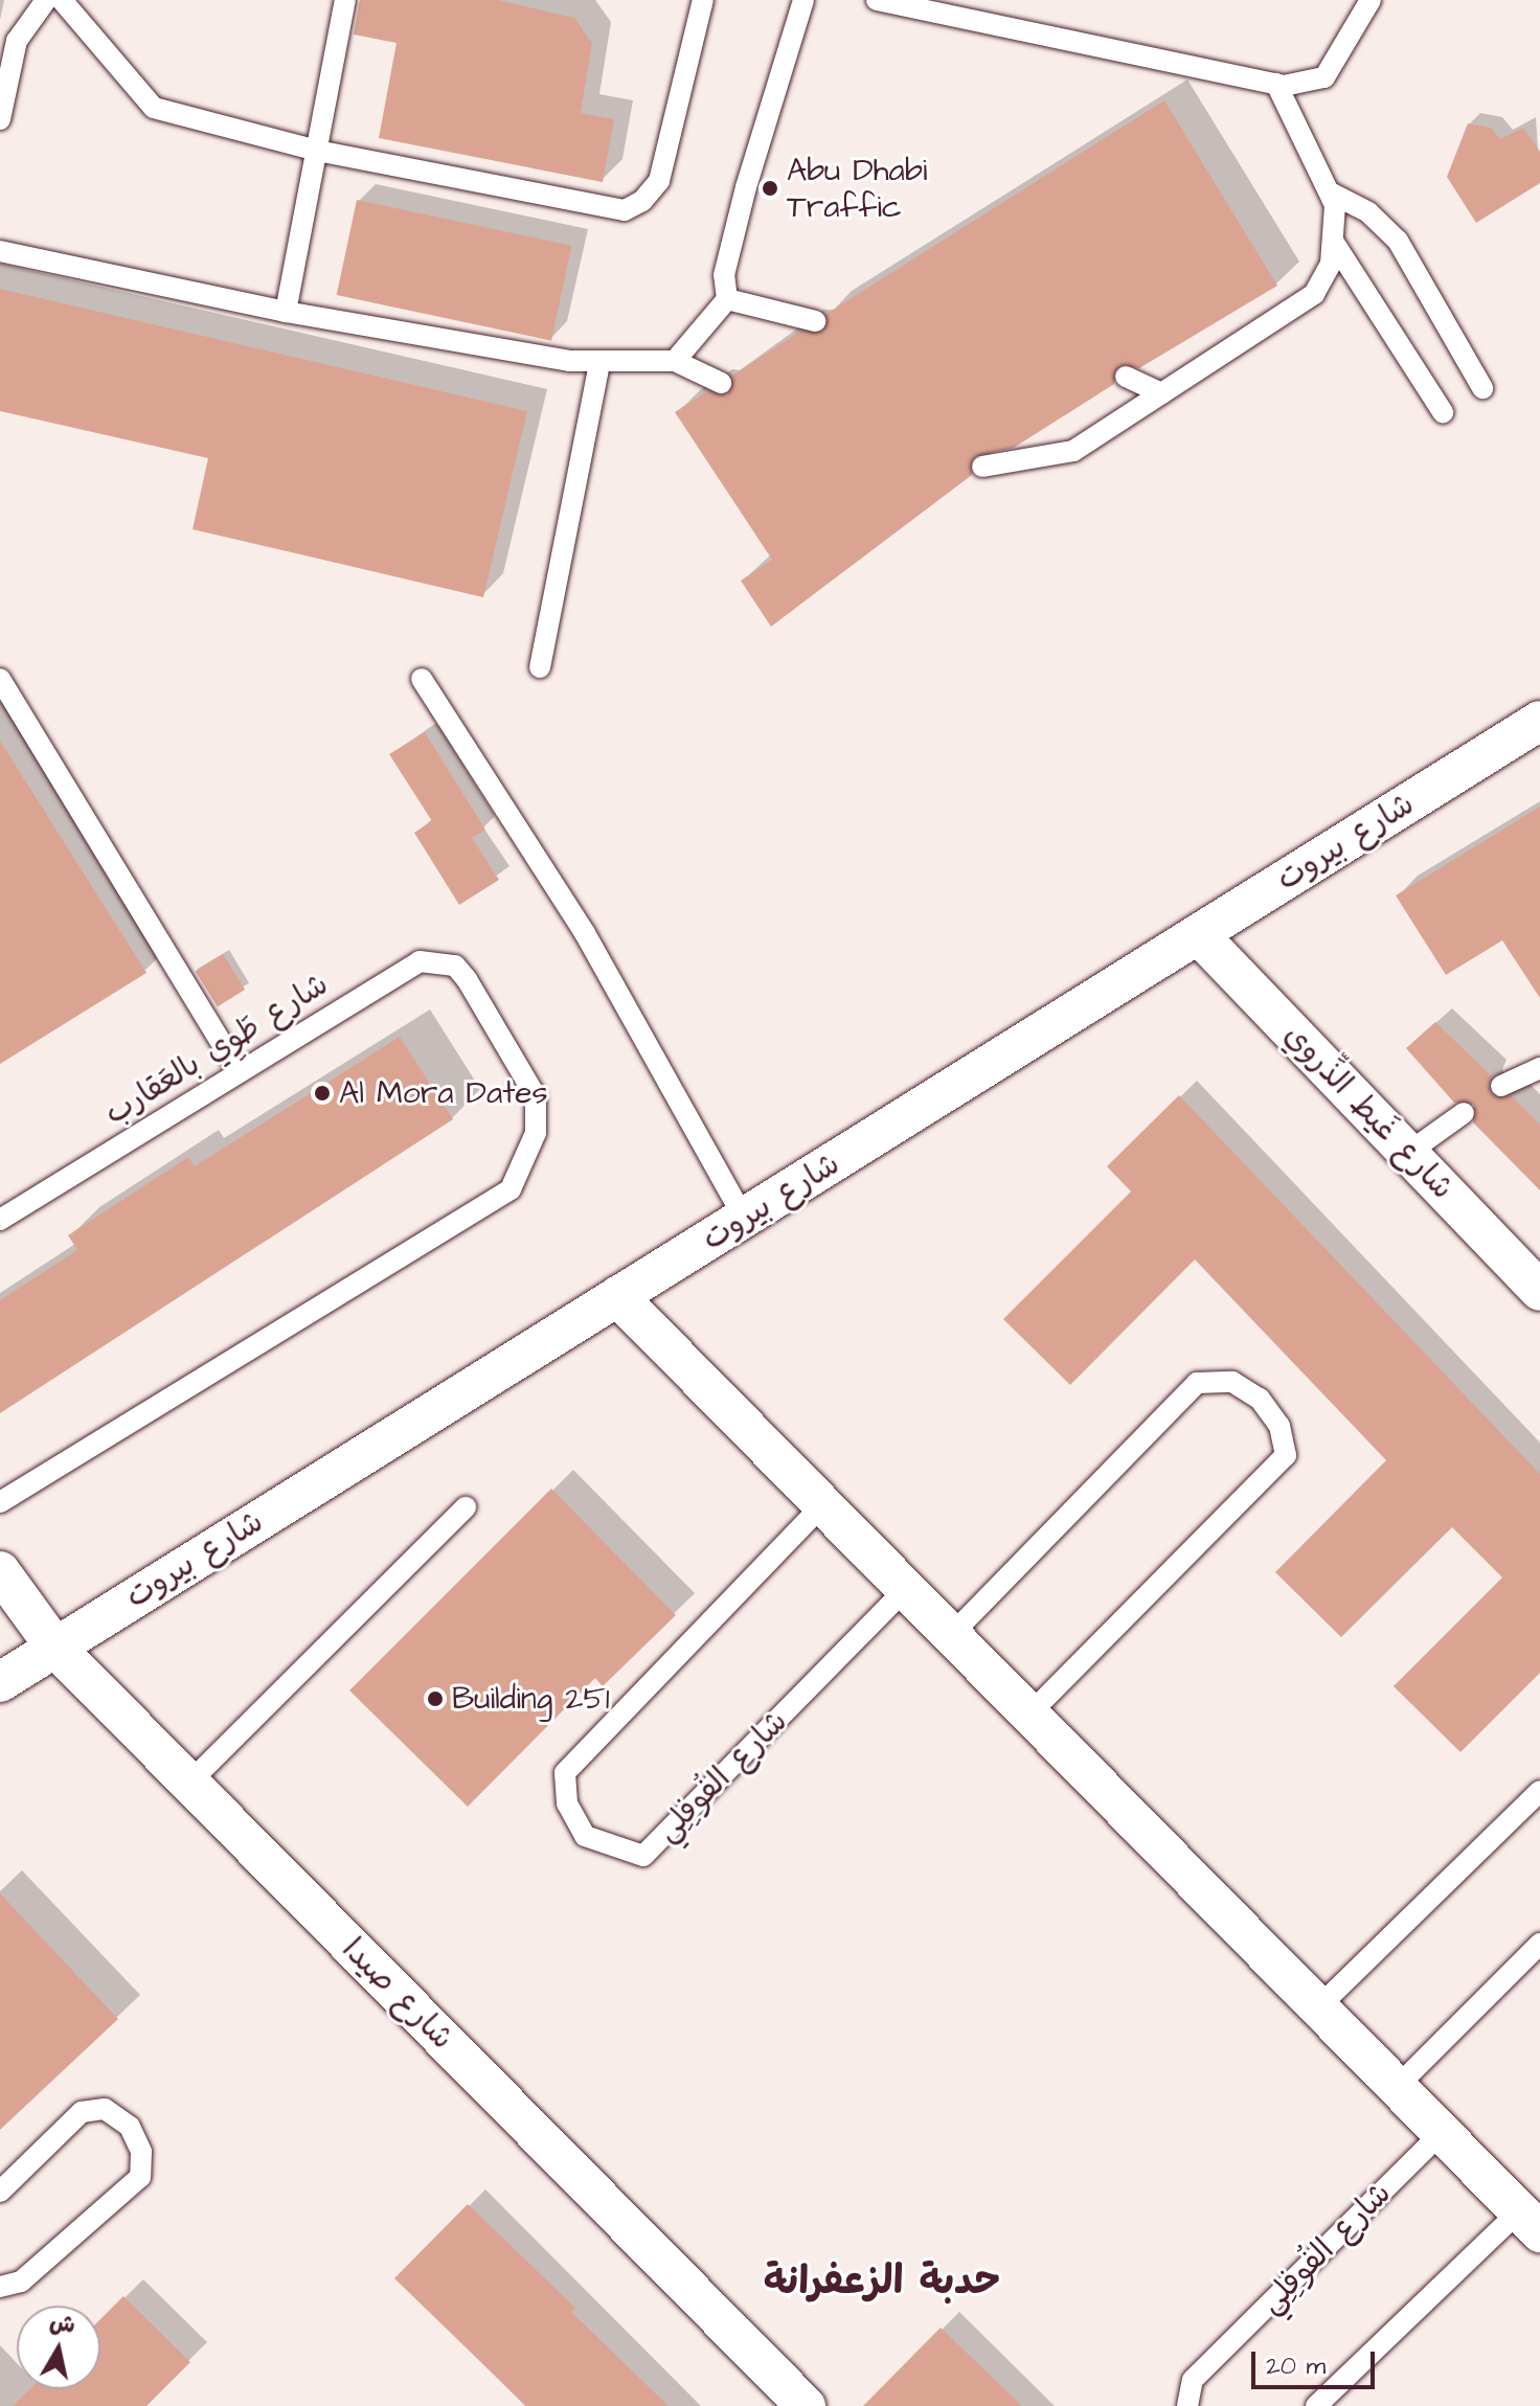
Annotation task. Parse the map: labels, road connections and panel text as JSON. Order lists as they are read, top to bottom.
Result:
{
  "streets": {
    "street": ["شارع بيروت", "شارع غَيط الذِّروي", "شارع صيدا"],
    "lane": ["شارع طَوِي بالعَقارب", "شارع الفُوفِلِي"]
  },
  "crossings": [
    ["شارع بيروت", "شارع غَيط الذِّروي"],
    ["شارع بيروت", "شارع صيدا"]
  ],
  "districts": ["حدبة الزعفرانة"],
  "places": ["Abu Dhabi Traffic", "Al Mora Dates", "Building 251"],
  "scale_bar": "20 m",
  "north": "top"
}
